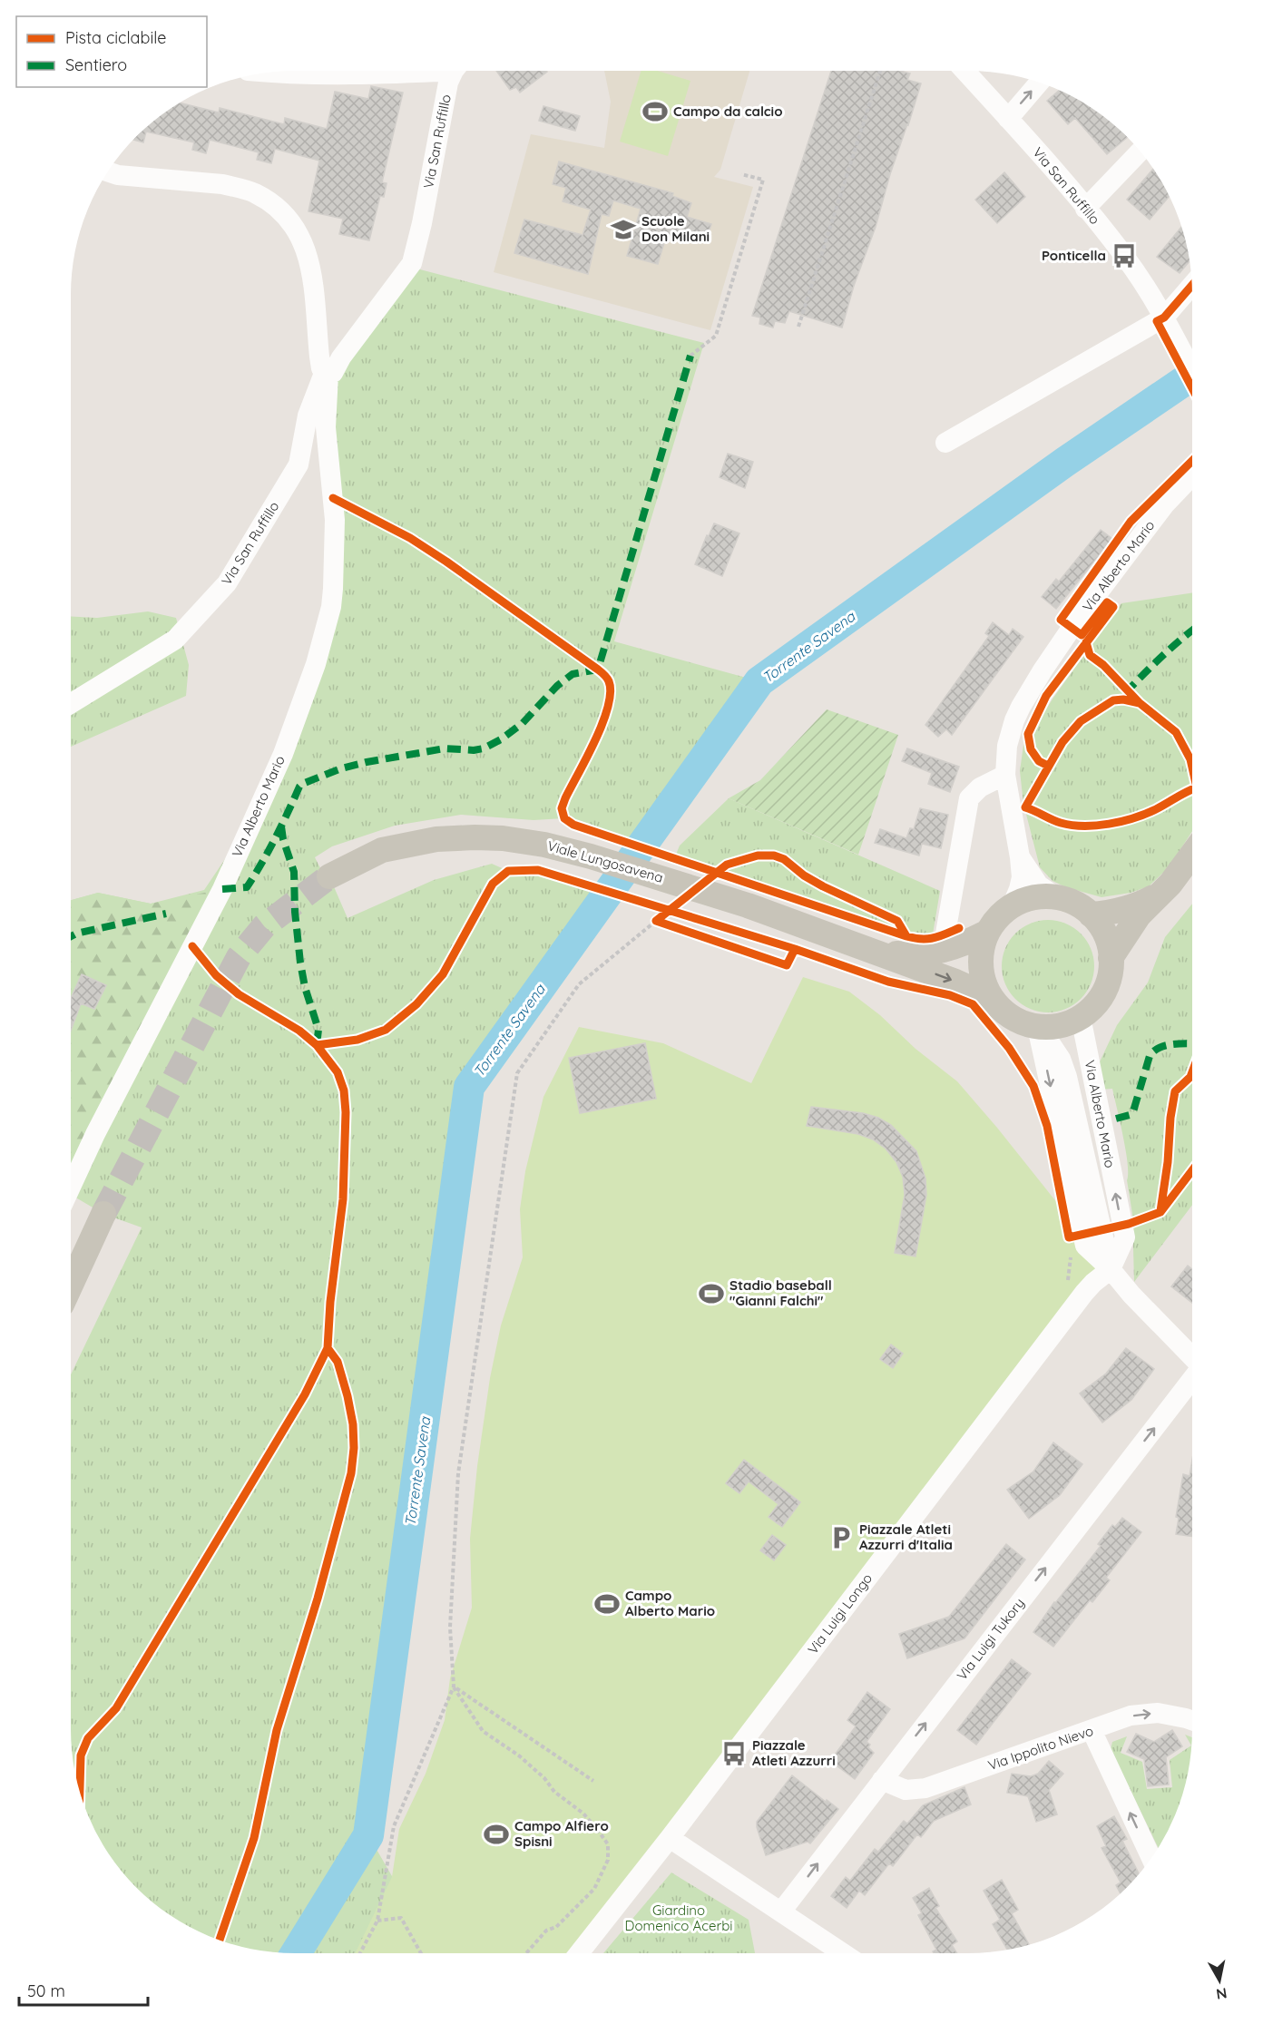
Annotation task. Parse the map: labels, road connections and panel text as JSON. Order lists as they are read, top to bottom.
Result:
{
  "streets": {
    "main road": ["Viale Lungosavena"],
    "street": [
      "Via San Ruffillo",
      "Via Alberto Mario",
      "Via Luigi Longo",
      "Via Luigi Tukory",
      "Via Ippolito Nievo"
    ]
  },
  "crossings": [
    ["Via San Ruffillo", "Via Alberto Mario"],
    ["Via Alberto Mario", "Viale Lungosavena"],
    ["Via Alberto Mario", "Via Luigi Longo"],
    ["Via Luigi Tukory", "Via Ippolito Nievo"]
  ],
  "one_way": ["Via Luigi Tukory"],
  "water": ["Torrente Savena"],
  "parks": ["Giardino Domenico Acerbi"],
  "places": {
    "sports": [
      "Campo da calcio",
      "Stadio baseball \"Gianni Falchi\"",
      "Campo Alberto Mario",
      "Campo Alfiero Spisni"
    ],
    "school or university": ["Scuole Don Milani"],
    "bus stop": ["Ponticella", "Piazzale Atleti Azzurri"],
    "parking": ["Piazzale Atleti Azzurri d'Italia"]
  },
  "legend": ["Pista ciclabile", "Sentiero"],
  "scale_bar": "50 m",
  "north": "bottom"
}
